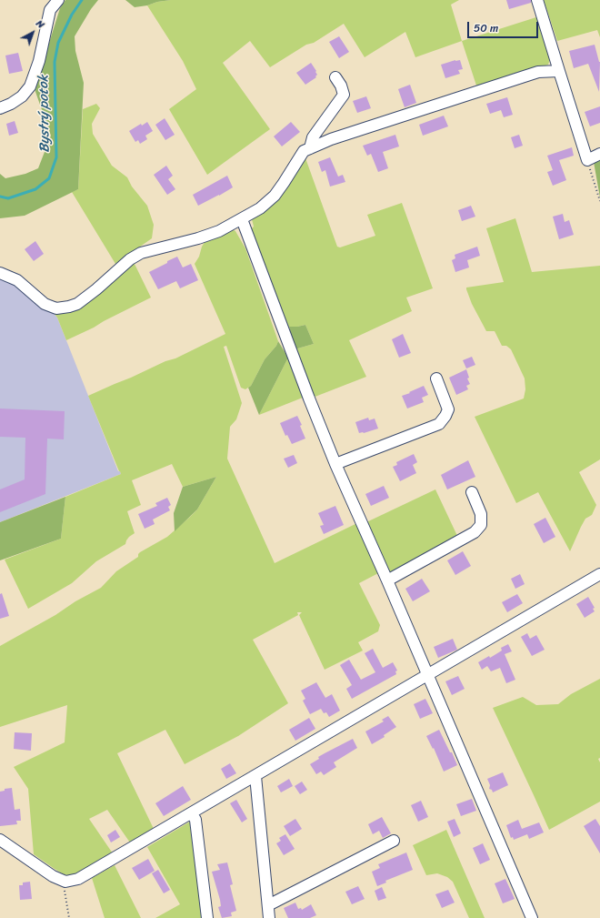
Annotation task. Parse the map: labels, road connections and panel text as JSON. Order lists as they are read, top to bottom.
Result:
{
  "water": ["Bystrý potok"],
  "scale_bar": "50 m",
  "north": "top right"
}
